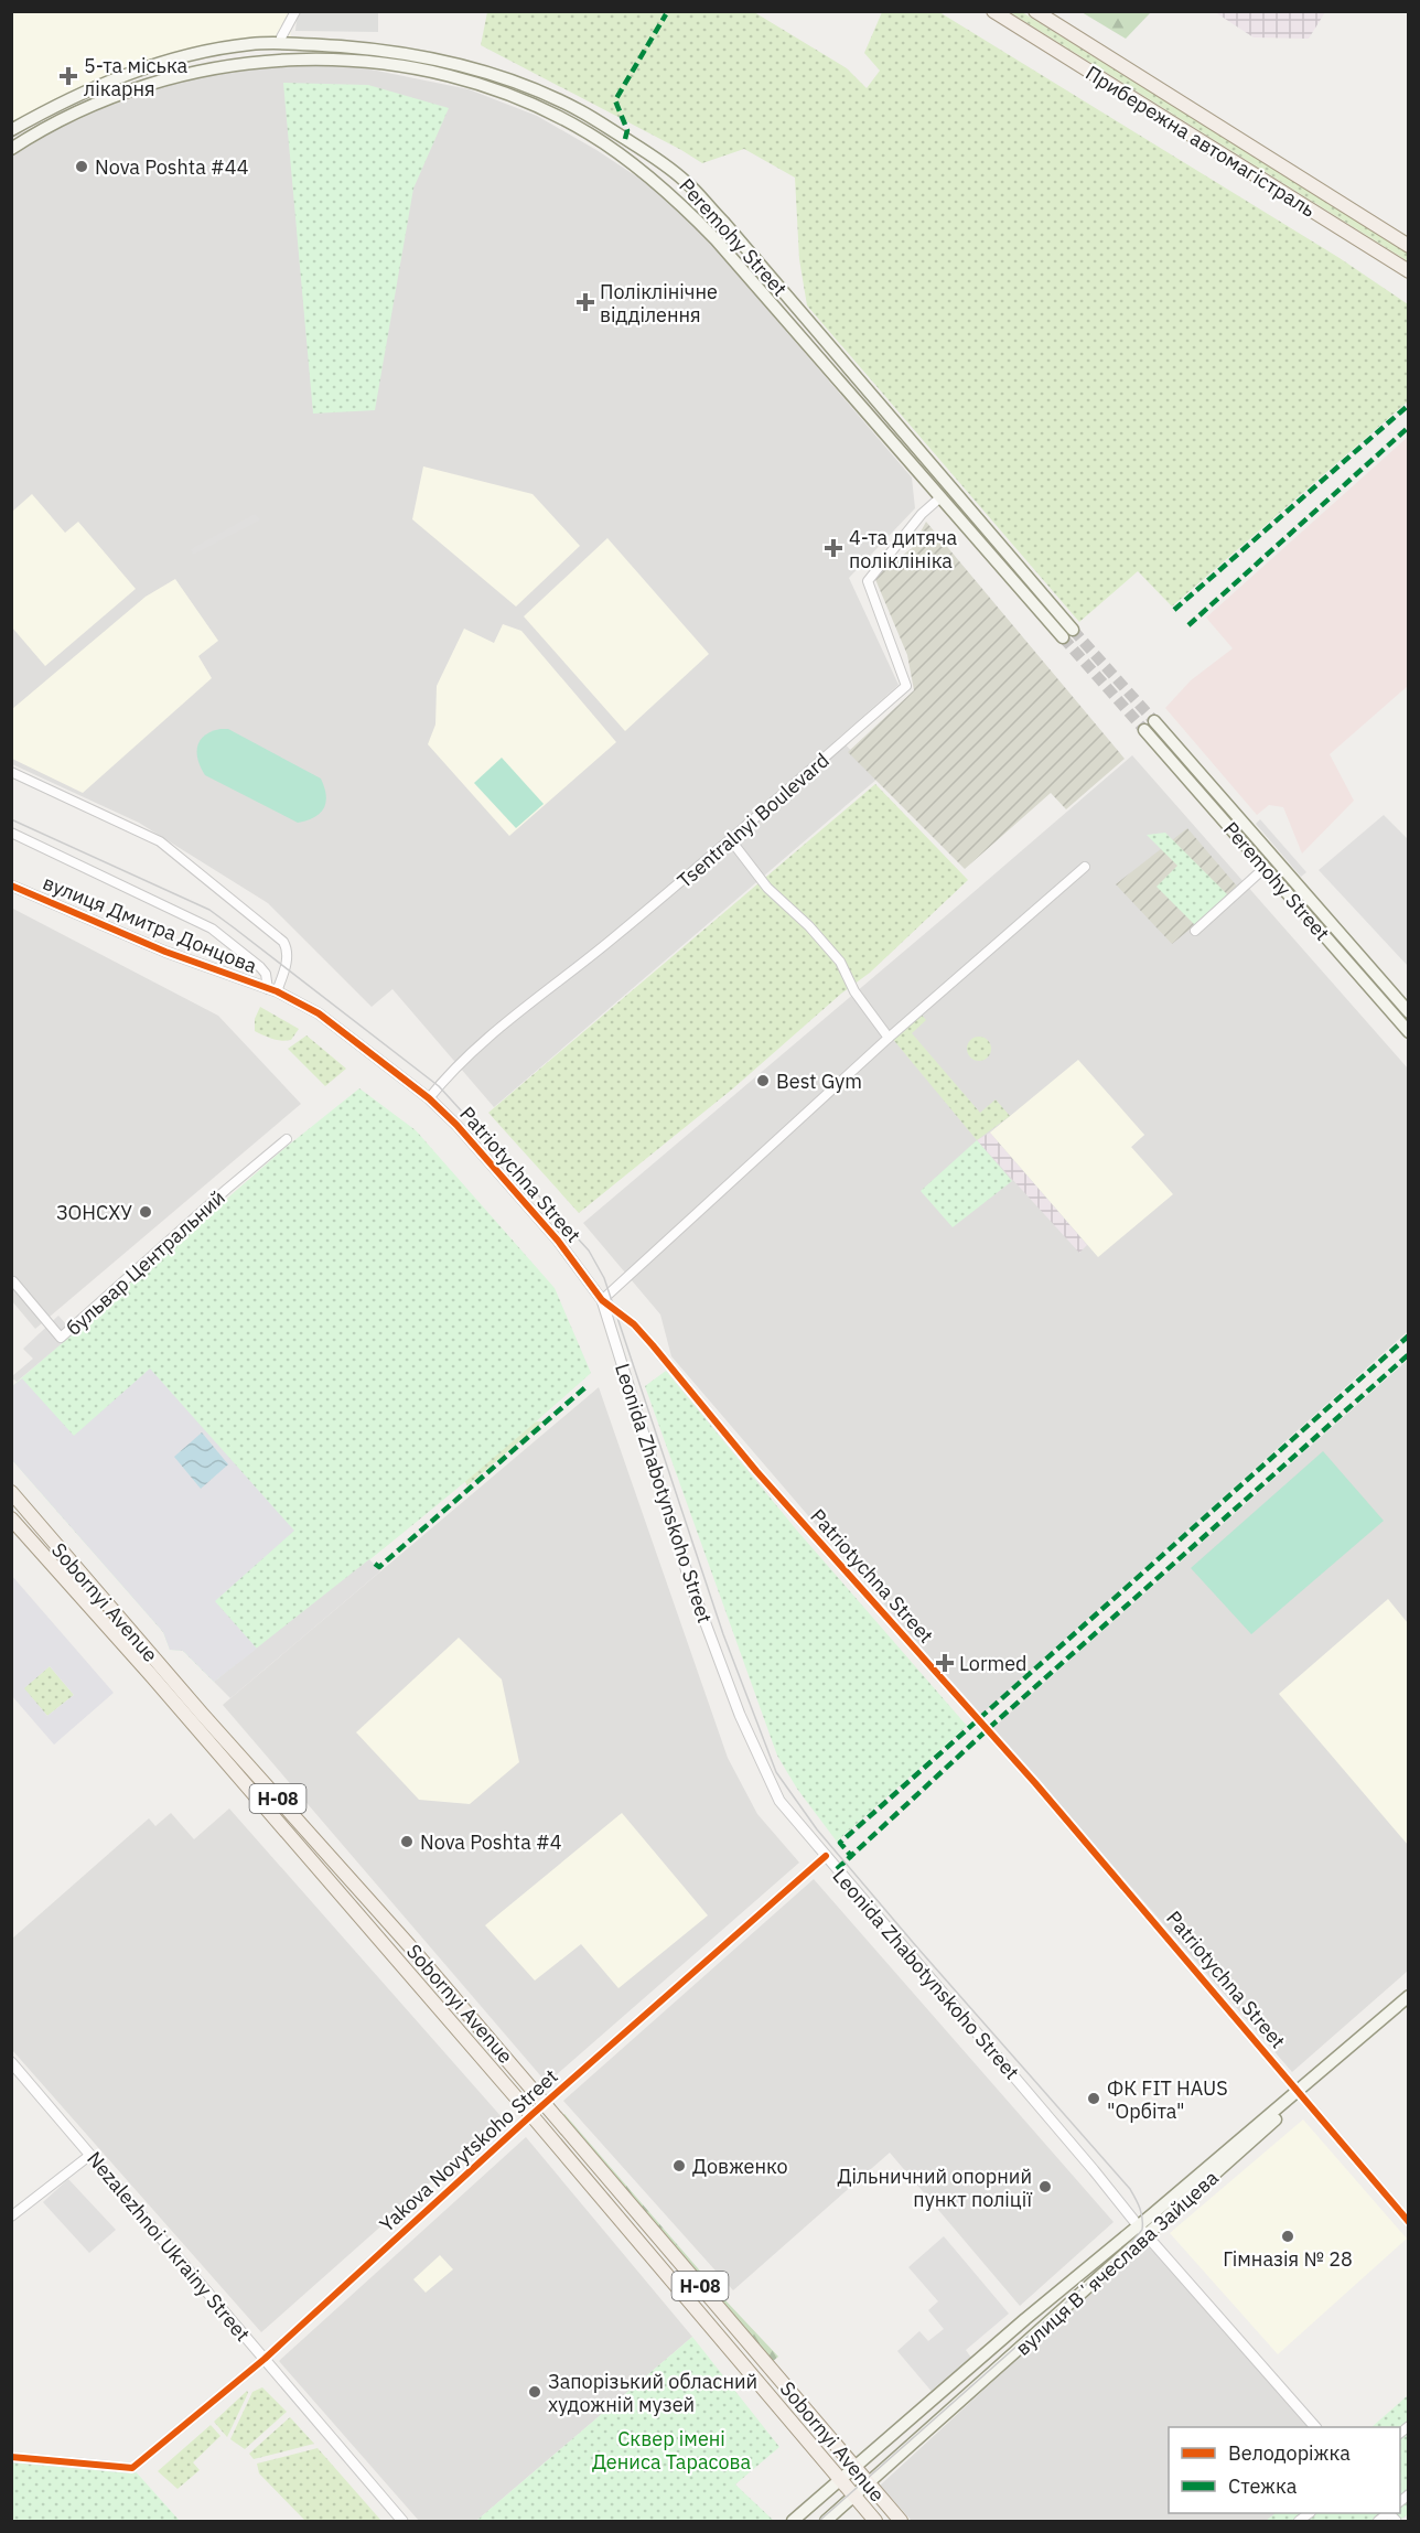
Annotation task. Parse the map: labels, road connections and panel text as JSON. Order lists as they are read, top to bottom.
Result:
{
  "streets": {
    "main road": [
      "Прибережна автомагістраль",
      "Peremohy Street",
      "Sobornyi Avenue",
      "Н-08",
      "вулиця Вʼячеслава Зайцева"
    ],
    "street": [
      "Tsentralnyi Boulevard",
      "вулиця Дмитра Донцова",
      "Patriotychna Street",
      "бульвар Центральний",
      "Leonida Zhabotynskoho Street",
      "Yakova Novytskoho Street",
      "Nezalezhnoi Ukrainy Street"
    ]
  },
  "crossings": [
    ["Peremohy Street", "Tsentralnyi Boulevard"],
    ["Tsentralnyi Boulevard", "Patriotychna Street"],
    ["вулиця Дмитра Донцова", "Patriotychna Street"],
    ["Patriotychna Street", "Leonida Zhabotynskoho Street"],
    ["Patriotychna Street", "вулиця Вʼячеслава Зайцева"],
    ["Leonida Zhabotynskoho Street", "Yakova Novytskoho Street"],
    ["Leonida Zhabotynskoho Street", "вулиця Вʼячеслава Зайцева"],
    ["Sobornyi Avenue", "Yakova Novytskoho Street"],
    ["Sobornyi Avenue", "вулиця Вʼячеслава Зайцева"],
    ["Yakova Novytskoho Street", "Nezalezhnoi Ukrainy Street"]
  ],
  "parks": ["Сквер імені Дениса Тарасова"],
  "places": {
    "health": [
      "5-та міська лікарня",
      "Поліклінічне відділення",
      "4-та дитяча поліклініка",
      "Lormed"
    ],
    "other": [
      "Nova Poshta #44",
      "Best Gym",
      "ЗОНСХУ",
      "Nova Poshta #4",
      "ФК FIT HAUS \"Орбіта\"",
      "Довженко",
      "Дільничний опорний пункт поліції",
      "Гімназія № 28",
      "Запорізький обласний художній музей"
    ]
  },
  "legend": ["Велодоріжка", "Стежка"]
}
